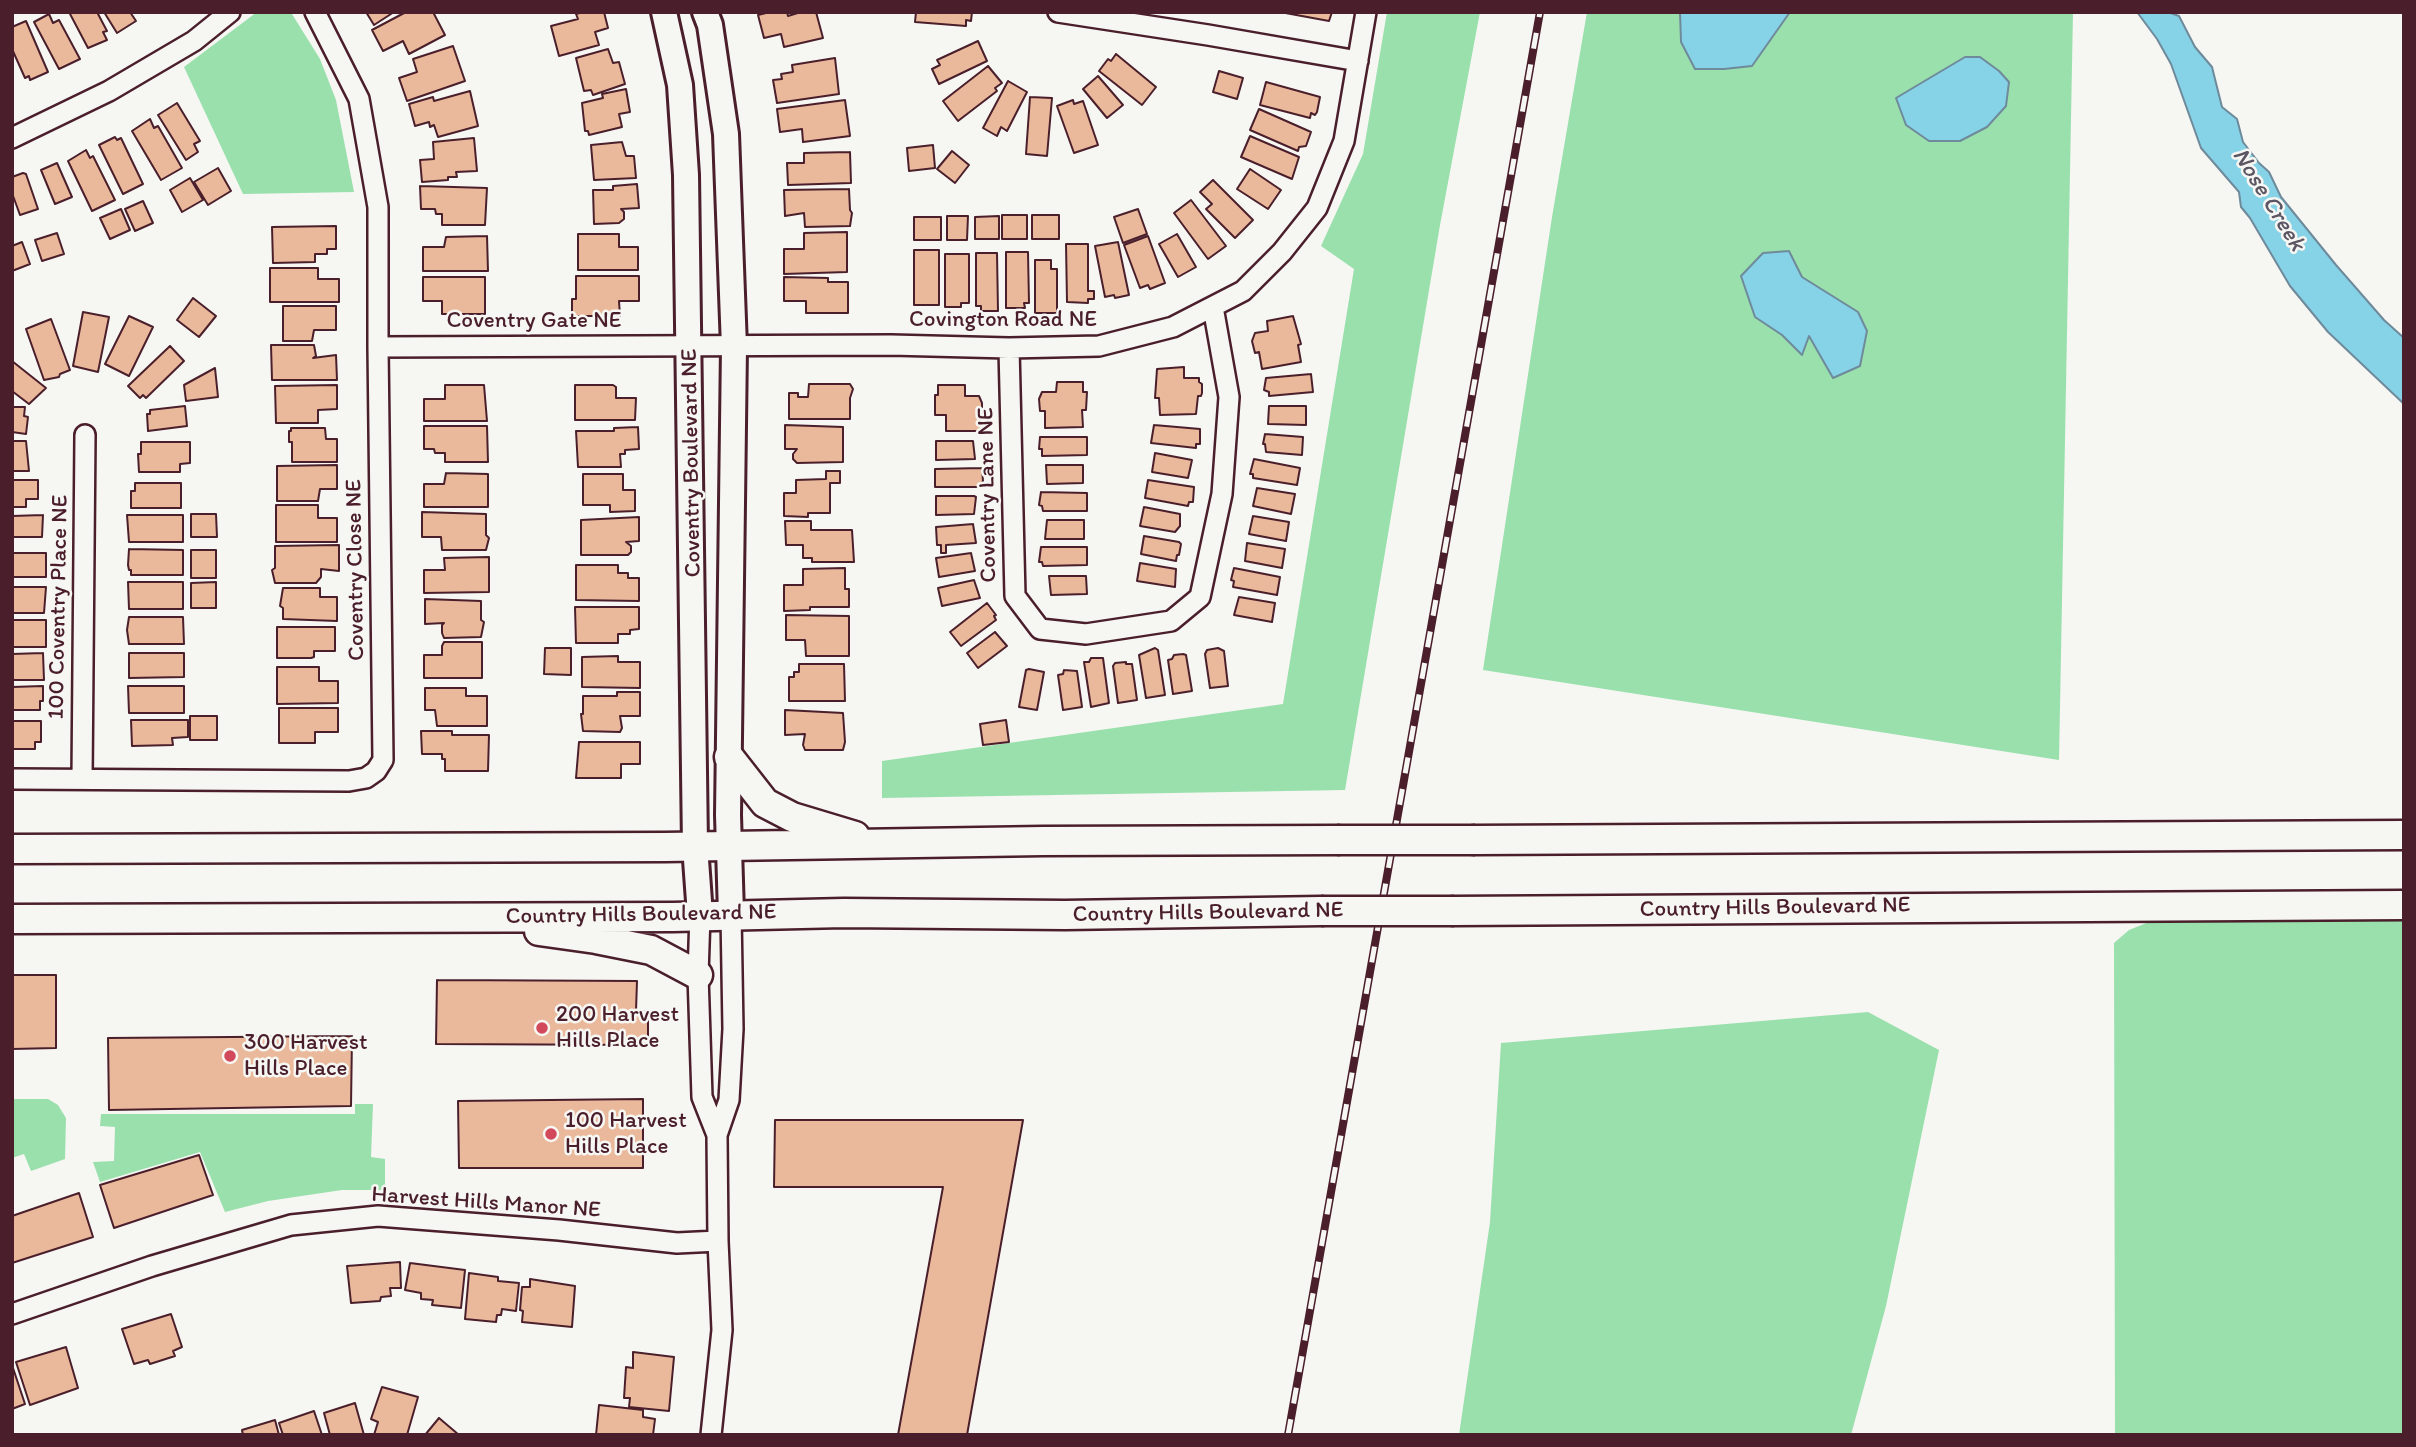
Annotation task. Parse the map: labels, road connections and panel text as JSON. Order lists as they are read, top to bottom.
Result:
{
  "streets": {
    "main road": ["Country Hills Boulevard NE"],
    "street": [
      "Covington Road NE",
      "Coventry Gate NE",
      "Coventry Boulevard NE",
      "Coventry Lane NE",
      "Coventry Close NE",
      "100 Coventry Place NE",
      "Harvest Hills Manor NE"
    ]
  },
  "crossings": [
    ["Covington Road NE", "Coventry Gate NE"],
    ["Covington Road NE", "Coventry Boulevard NE"],
    ["Covington Road NE", "Coventry Lane NE"],
    ["Coventry Gate NE", "Coventry Boulevard NE"],
    ["Coventry Gate NE", "Coventry Close NE"],
    ["Coventry Boulevard NE", "Country Hills Boulevard NE"],
    ["Coventry Close NE", "100 Coventry Place NE"]
  ],
  "water": ["Nose Creek"],
  "places": ["200 Harvest Hills Place", "300 Harvest Hills Place", "100 Harvest Hills Place"]
}
